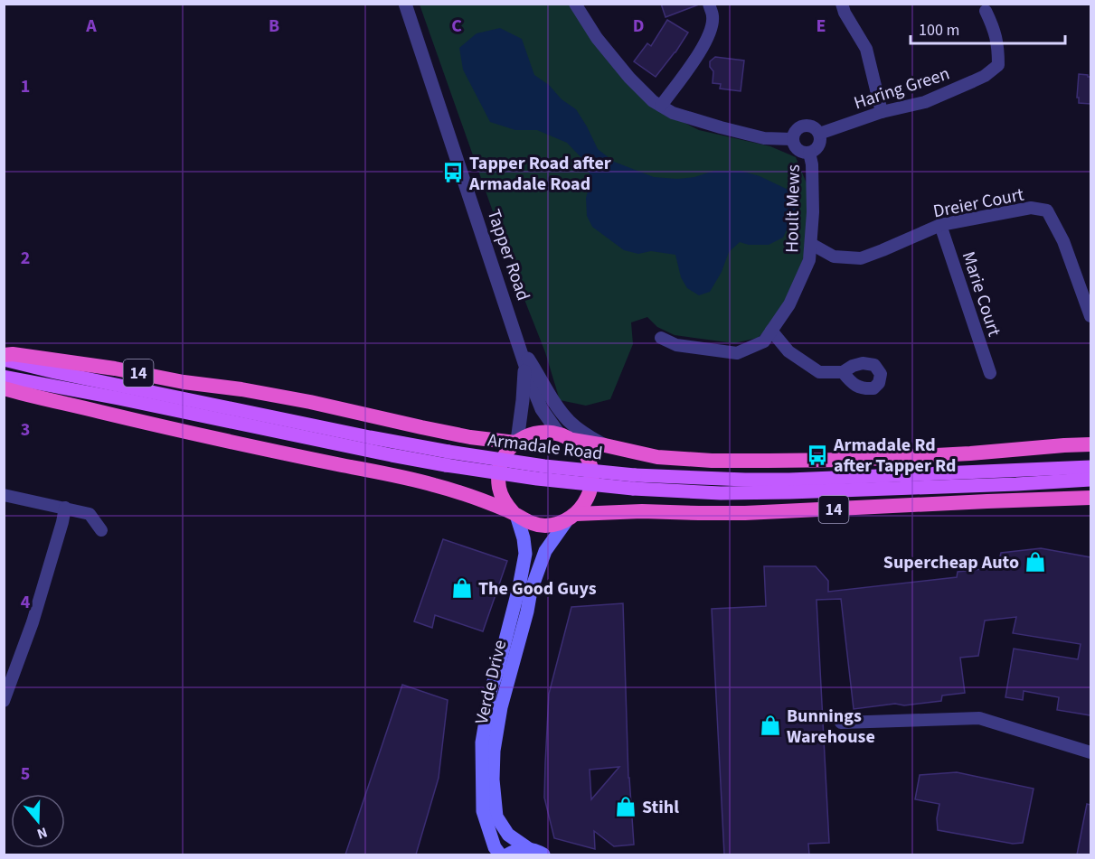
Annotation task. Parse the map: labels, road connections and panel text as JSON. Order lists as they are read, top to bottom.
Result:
{
  "streets": {
    "highway": ["14", "Armadale Road"],
    "main road": ["Verde Drive"],
    "street": [
      "Haring Green",
      "Dreier Court",
      "Hoult Mews",
      "Tapper Road",
      "Marie Court"
    ]
  },
  "crossings": [
    ["Haring Green", "Hoult Mews"],
    ["Dreier Court", "Hoult Mews"],
    ["Dreier Court", "Marie Court"],
    ["Tapper Road", "14"],
    ["Tapper Road", "Verde Drive"],
    ["14", "Armadale Road"],
    ["14", "Verde Drive"]
  ],
  "places": {
    "bus stop": ["Tapper Road after Armadale Road", "Armadale Rd after Tapper Rd"],
    "shop": [
      "Supercheap Auto",
      "The Good Guys",
      "Bunnings Warehouse",
      "Stihl"
    ]
  },
  "scale_bar": "100 m",
  "north": "bottom",
  "grid": {
    "columns": [
      "A",
      "B",
      "C",
      "D",
      "E"
    ],
    "rows": [
      "1",
      "2",
      "3",
      "4",
      "5"
    ]
  }
}
